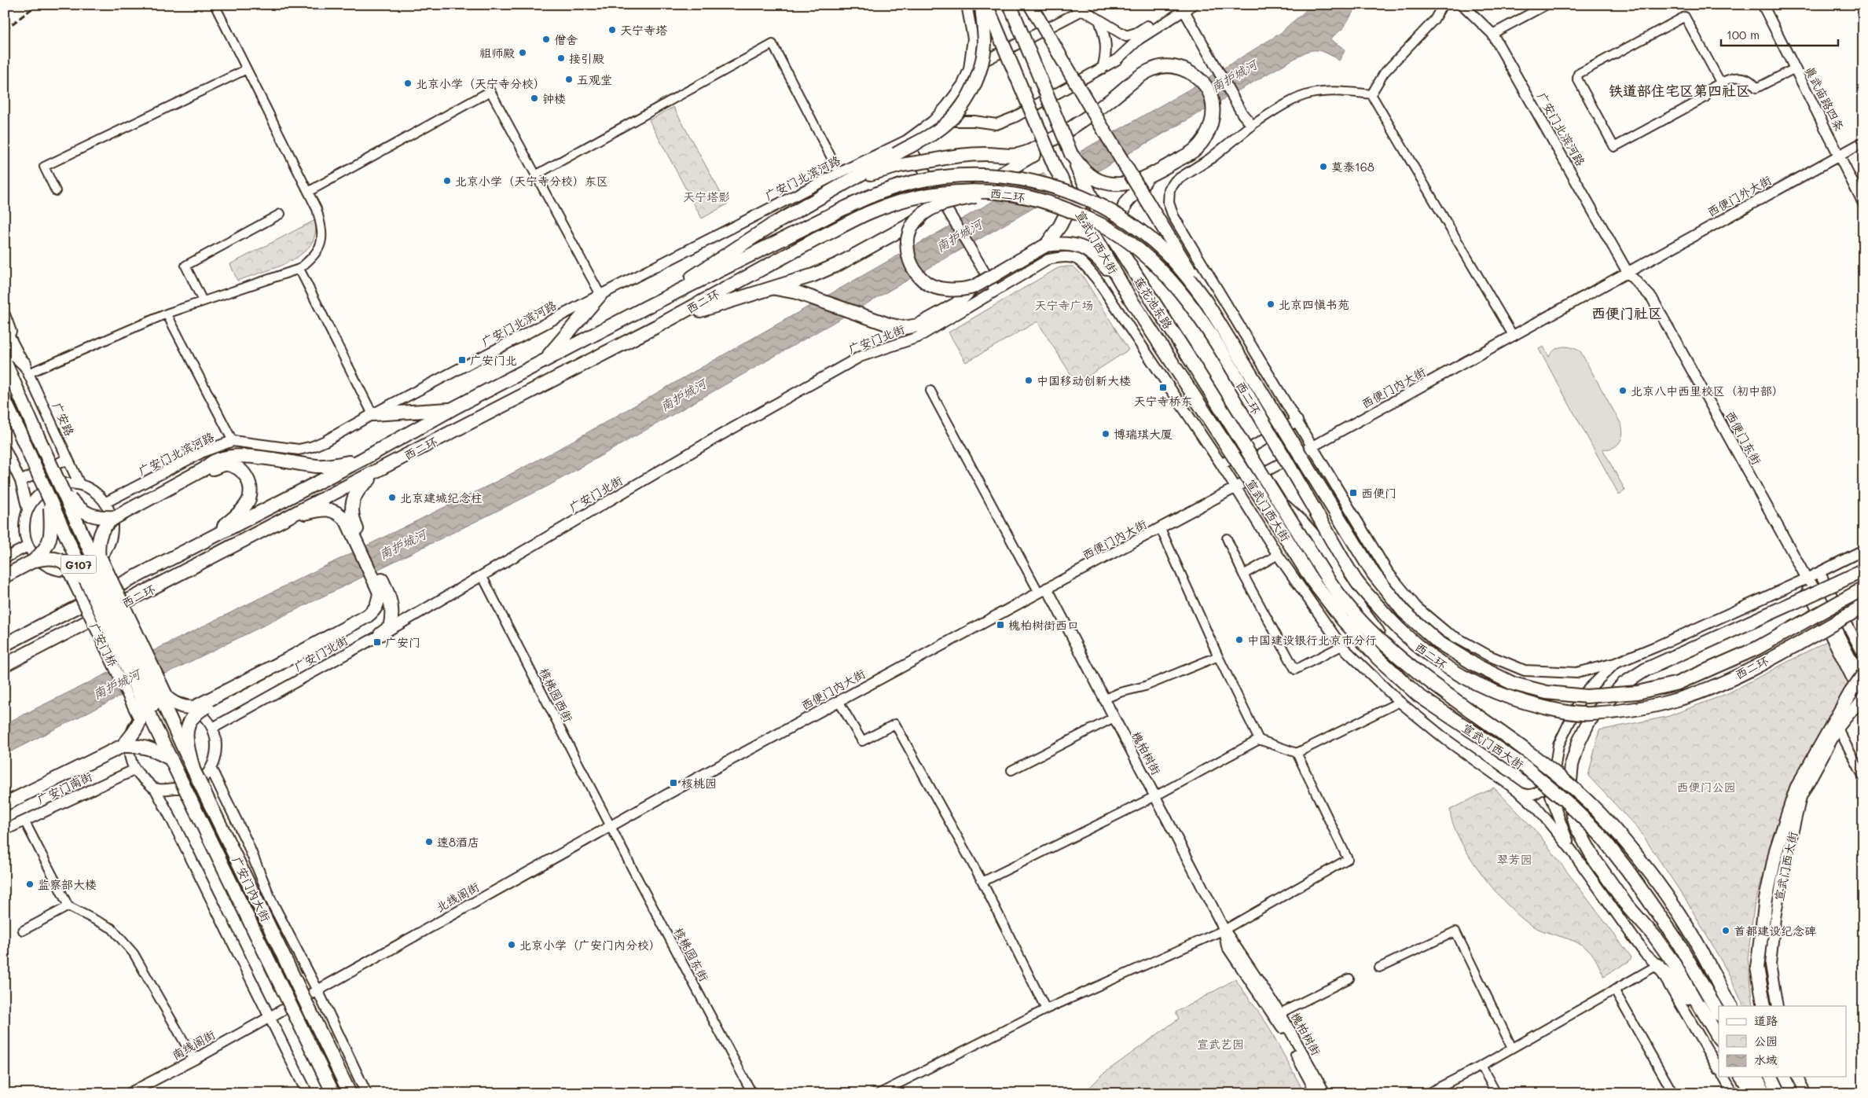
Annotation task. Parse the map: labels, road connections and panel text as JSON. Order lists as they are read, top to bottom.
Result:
{
  "streets": {
    "main road": [
      "西二环",
      "宣武门西大街",
      "莲花池东路",
      "G107",
      "广安门桥",
      "广安门内大街"
    ],
    "street": [
      "真武庙路四条",
      "广安门北滨河路",
      "西便门外大街",
      "广安门北街",
      "西便门内大街",
      "广安路",
      "西便门东街",
      "核桃园西街",
      "槐柏树街",
      "广安门南街",
      "北线阁街",
      "核桃园东街",
      "南线阁街"
    ]
  },
  "crossings": [
    ["真武庙路四条", "西便门外大街"],
    ["广安门北滨河路", "西便门外大街"],
    ["广安门北滨河路", "西便门内大街"],
    ["广安门北滨河路", "西便门东街"],
    ["西便门外大街", "西便门内大街"],
    ["西便门外大街", "西便门东街"],
    ["宣武门西大街", "莲花池东路"],
    ["宣武门西大街", "广安门北街"],
    ["宣武门西大街", "西便门内大街"],
    ["宣武门西大街", "西便门东街"],
    ["广安门北街", "广安门桥"],
    ["广安门北街", "核桃园西街"],
    ["广安门北街", "广安门南街"],
    ["广安门北街", "广安门内大街"],
    ["西便门内大街", "西便门东街"],
    ["西便门内大街", "核桃园西街"],
    ["西便门内大街", "槐柏树街"],
    ["西便门内大街", "北线阁街"],
    ["西便门内大街", "核桃园东街"],
    ["广安门桥", "广安门南街"],
    ["广安门桥", "广安门内大街"],
    ["核桃园西街", "北线阁街"],
    ["核桃园西街", "核桃园东街"],
    ["广安门南街", "广安门内大街"],
    ["广安门内大街", "北线阁街"],
    ["北线阁街", "核桃园东街"],
    ["北线阁街", "南线阁街"]
  ],
  "districts": ["铁道部住宅区第四社区", "西便门社区"],
  "water": ["南护城河"],
  "parks": [
    "天宁塔影",
    "天宁寺广场",
    "西便门公园",
    "翠芳园",
    "宣武艺园"
  ],
  "places": {
    "other": [
      "天宁寺塔",
      "僧舍",
      "祖师殿",
      "接引殿",
      "五观堂",
      "北京小学（天宁寺分校）",
      "钟楼",
      "莫泰168",
      "北京小学（天宁寺分校）东区",
      "北京四慎书苑",
      "中国移动创新大楼",
      "北京八中西里校区（初中部）",
      "博瑞琪大厦",
      "北京建城纪念柱",
      "中国建设银行北京市分行",
      "速8酒店",
      "监察部大楼",
      "首都建设纪念碑",
      "北京小学（广安门内分校）"
    ],
    "transit": [
      "广安门北",
      "天宁寺桥东",
      "西便门",
      "槐柏树街西口",
      "广安门",
      "核桃园"
    ]
  },
  "legend": ["道路", "公园", "水域"],
  "scale_bar": "100 m"
}
